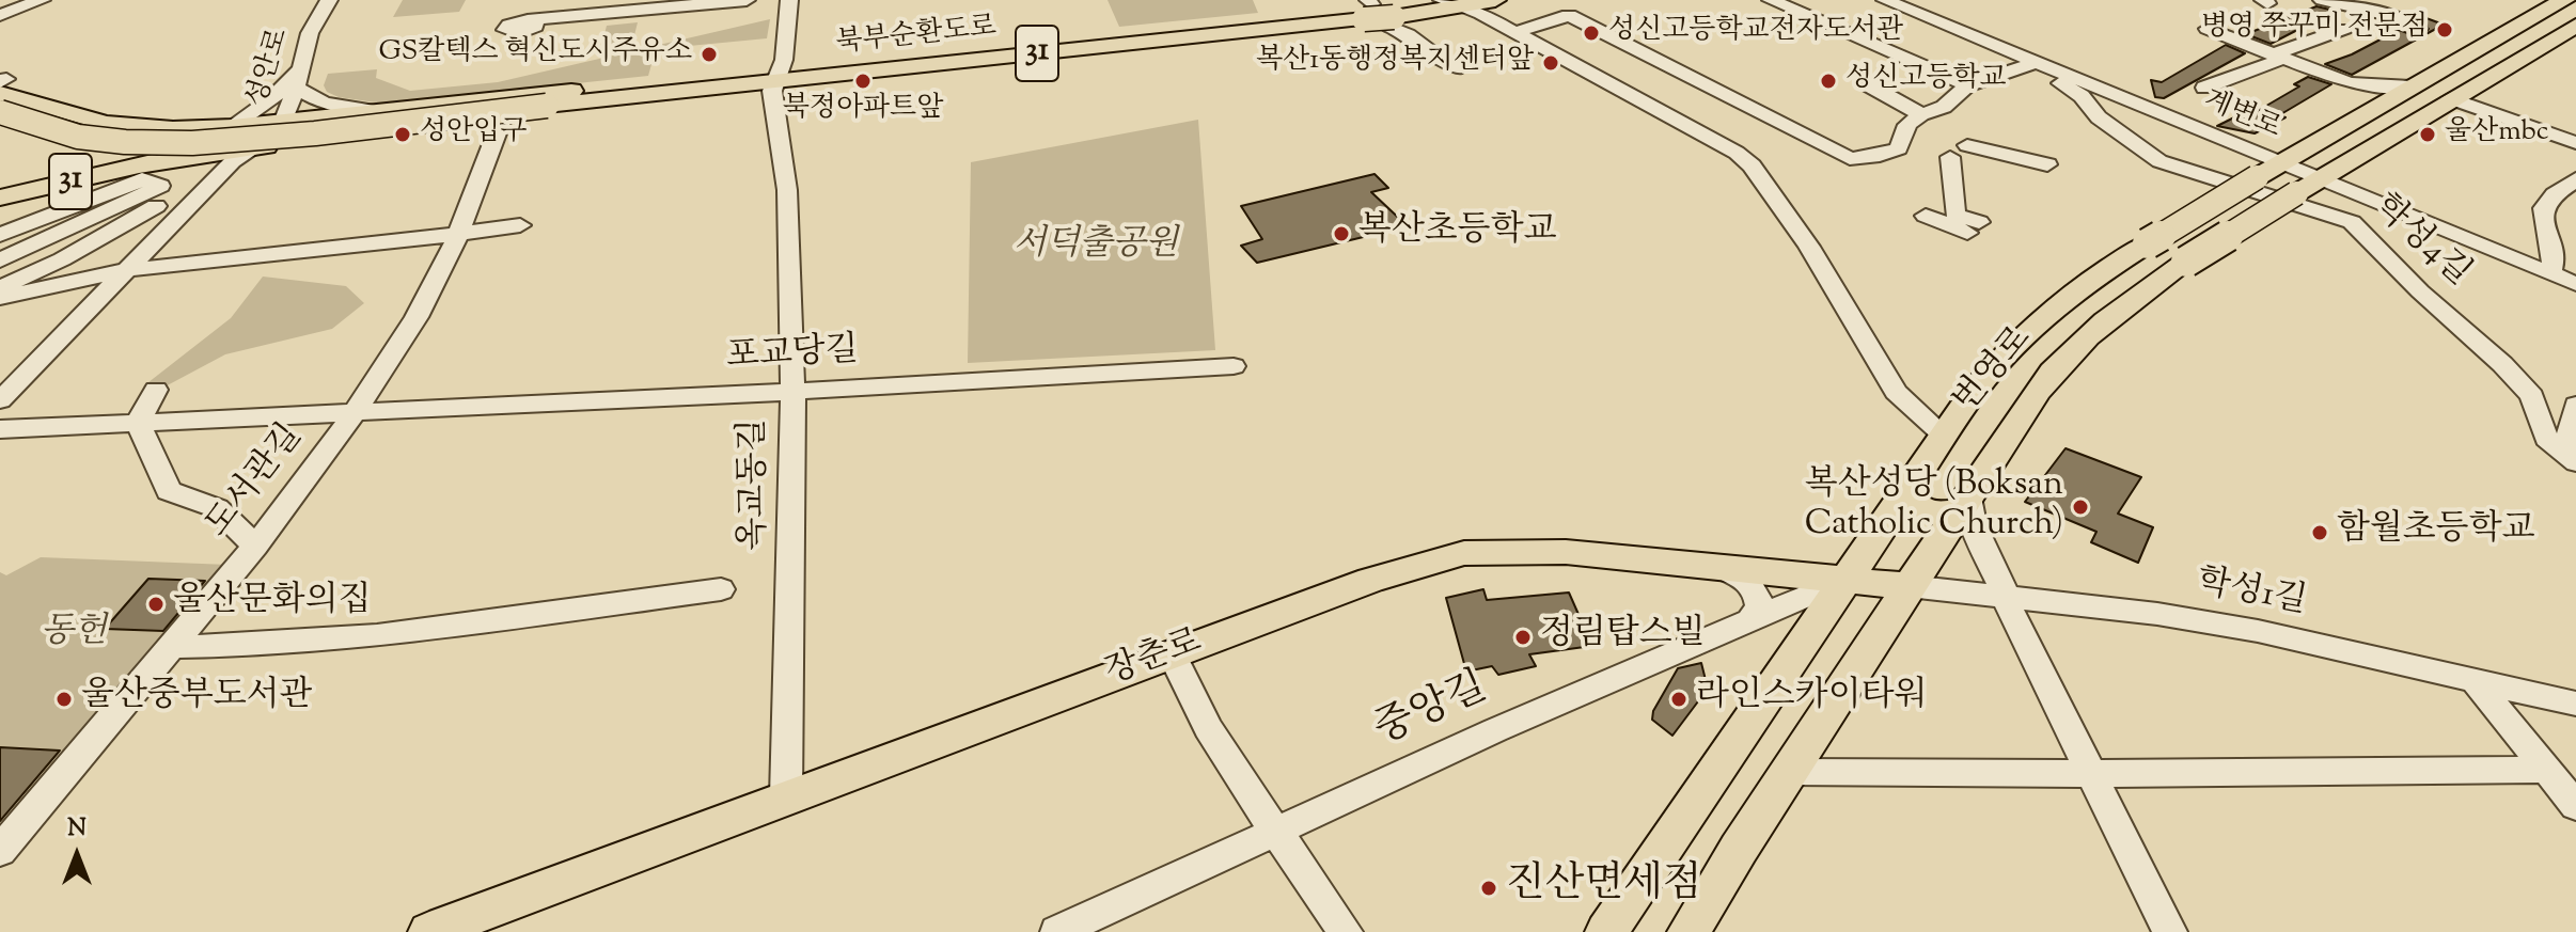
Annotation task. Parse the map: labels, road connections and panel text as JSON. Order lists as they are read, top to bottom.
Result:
{
  "streets": {
    "main road": [
      "북부순환도로",
      "31",
      "번영로",
      "장춘로"
    ],
    "street": [
      "성안로",
      "계변로",
      "학성4길",
      "포교당길",
      "도서관길",
      "옥교동길",
      "학성1길",
      "중앙길"
    ]
  },
  "crossings": [
    ["북부순환도로", "옥교동길"],
    ["계변로", "학성4길"],
    ["계변로", "번영로"],
    ["포교당길", "도서관길"],
    ["포교당길", "옥교동길"],
    ["번영로", "학성1길"],
    ["번영로", "장춘로"],
    ["번영로", "중앙길"],
    ["옥교동길", "장춘로"],
    ["학성1길", "장춘로"],
    ["장춘로", "중앙길"]
  ],
  "parks": ["서덕출공원", "동헌"],
  "places": [
    "병영 쭈꾸미 전문점",
    "성신고등학교전자도서관",
    "GS칼텍스 혁신도시주유소",
    "복산1동행정복지센터앞",
    "북정아파트앞",
    "성신고등학교",
    "성안입구",
    "울산mbc",
    "복산초등학교",
    "복산성당 (Boksan Catholic Church)",
    "함월초등학교",
    "울산문화의집",
    "정림탑스빌",
    "울산중부도서관",
    "라인스카이타워",
    "진산면세점"
  ],
  "north": "top"
}
